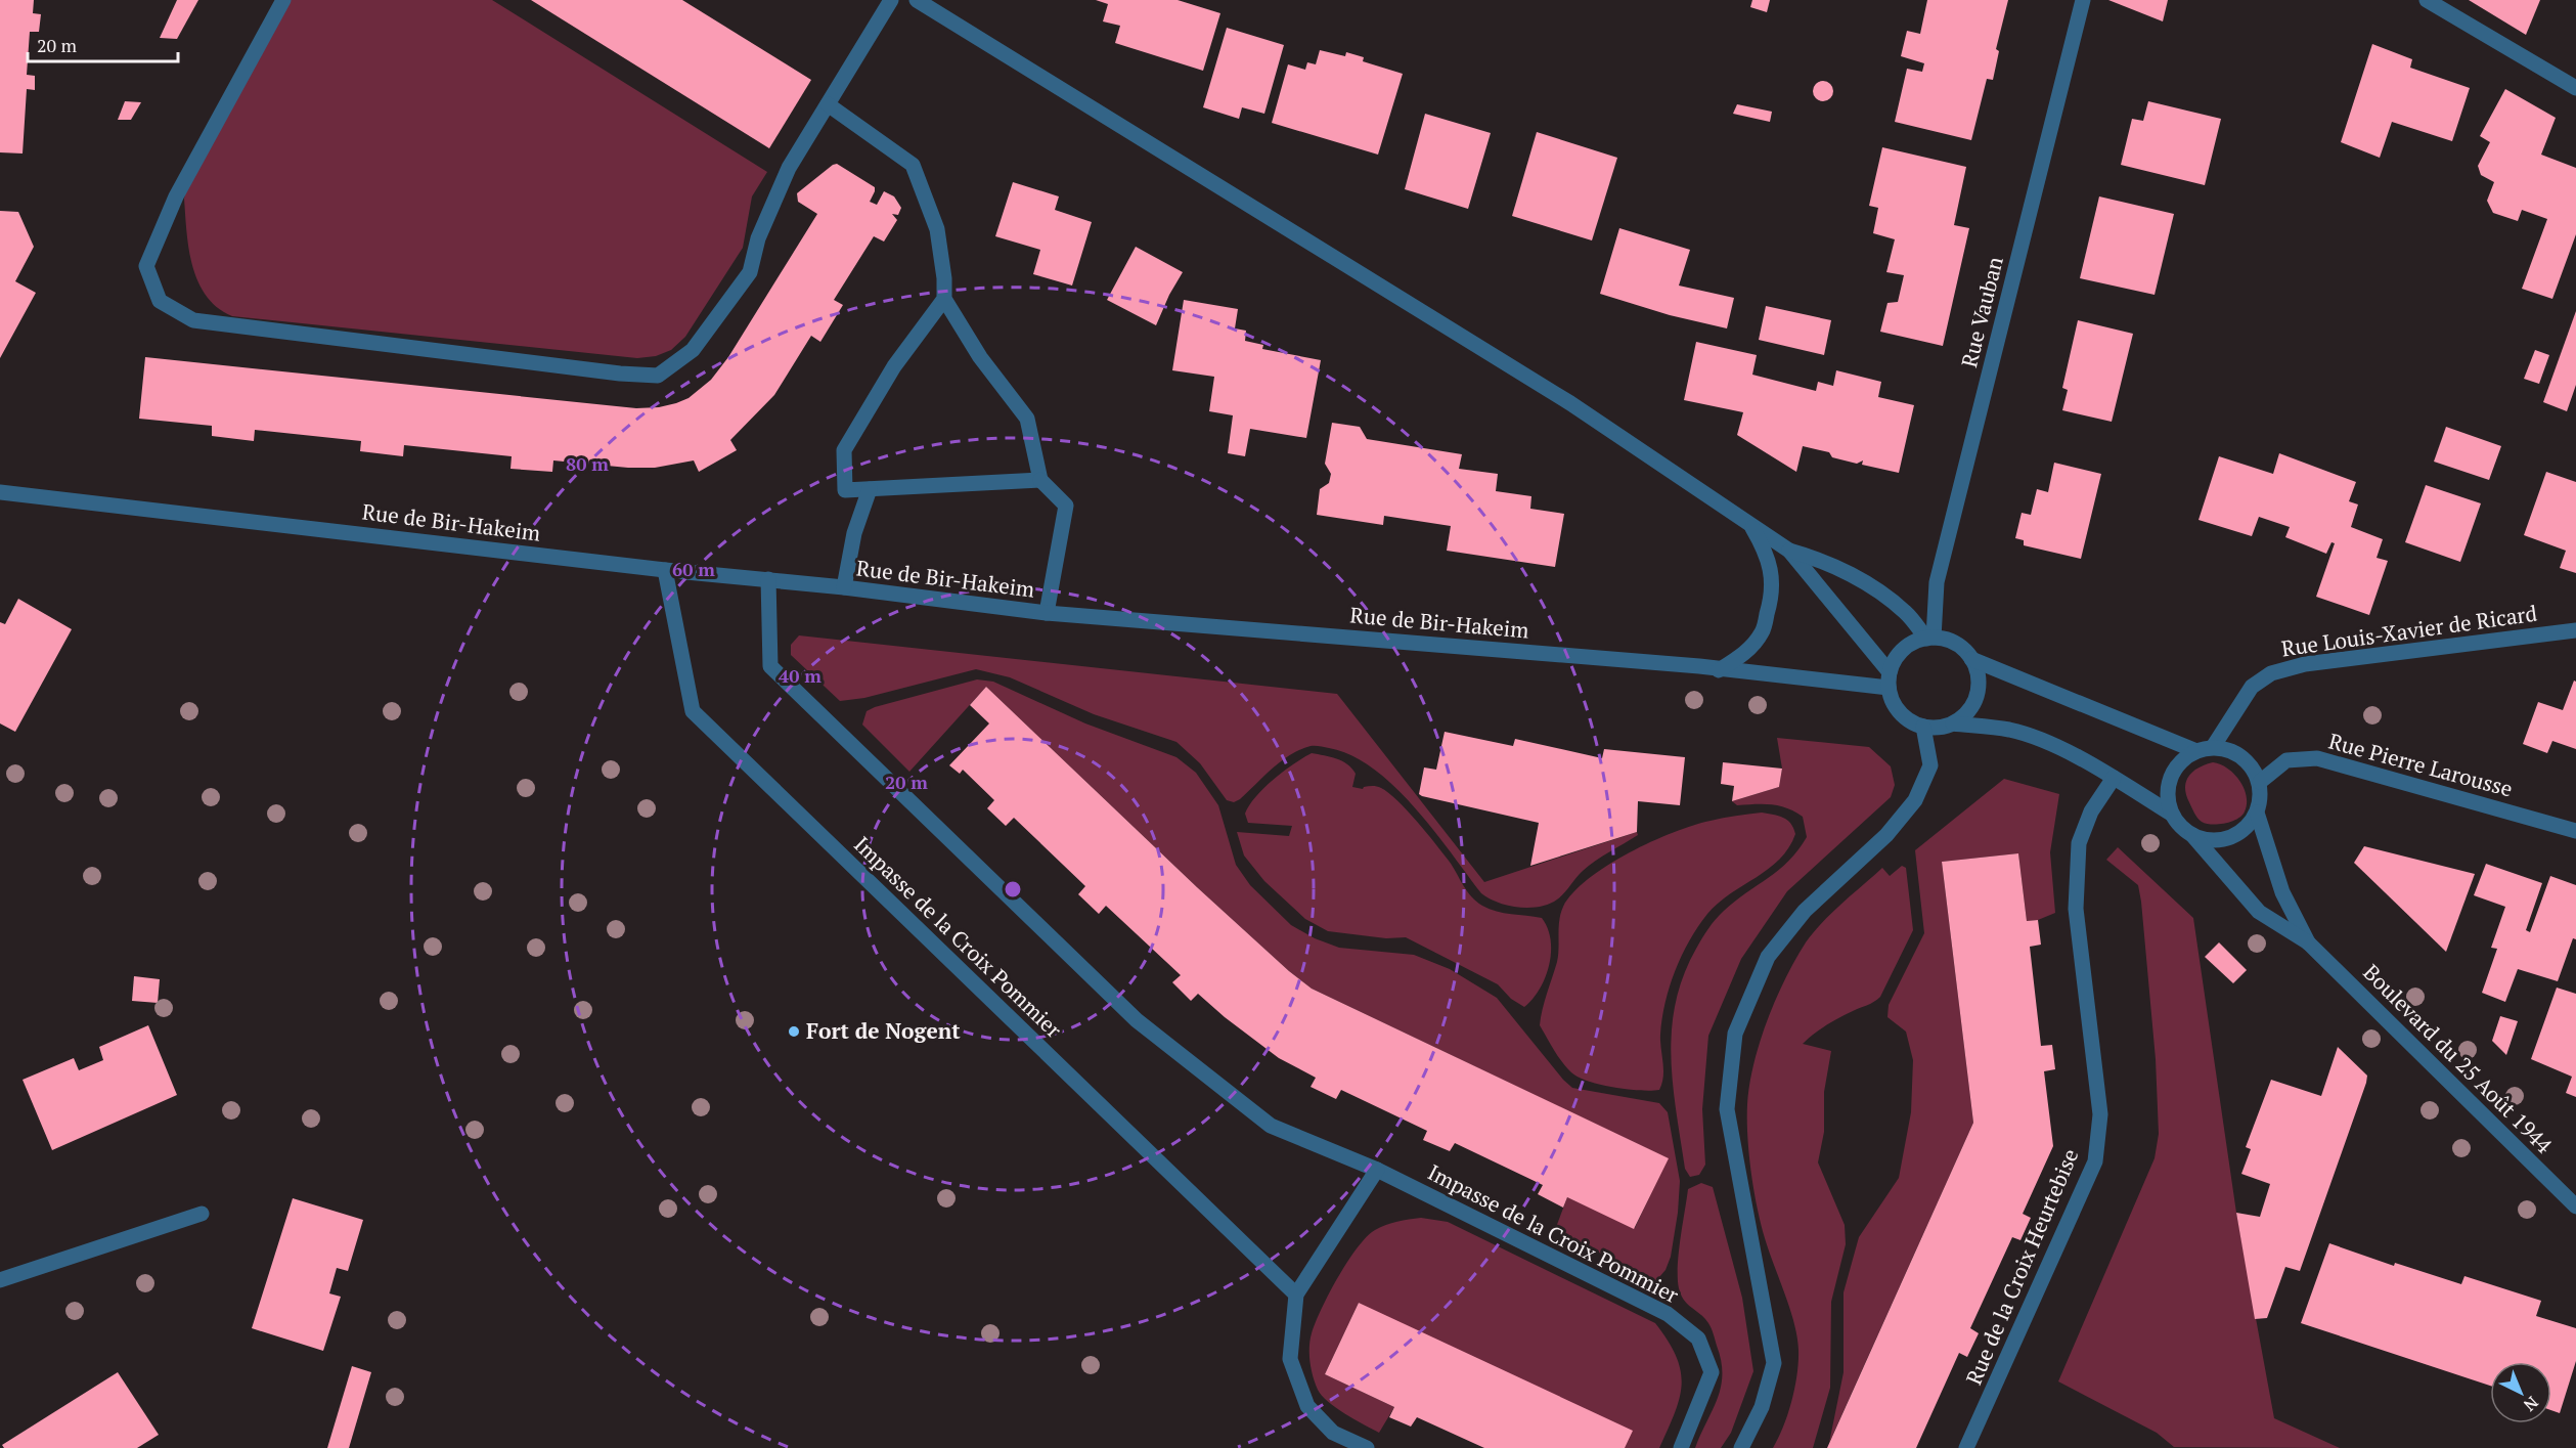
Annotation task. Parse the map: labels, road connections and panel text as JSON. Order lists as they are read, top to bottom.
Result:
{
  "streets": {
    "street": [
      "Rue Vauban",
      "Rue de Bir-Hakeim",
      "Rue Louis-Xavier de Ricard",
      "Rue Pierre Larousse",
      "Impasse de la Croix Pommier",
      "Boulevard du 25 Août 1944",
      "Rue de la Croix Heurtebise"
    ]
  },
  "crossings": [
    ["Rue Vauban", "Rue de Bir-Hakeim"],
    ["Rue de Bir-Hakeim", "Impasse de la Croix Pommier"],
    ["Rue Louis-Xavier de Ricard", "Rue Pierre Larousse"],
    ["Rue Louis-Xavier de Ricard", "Boulevard du 25 Août 1944"],
    ["Rue Pierre Larousse", "Boulevard du 25 Août 1944"]
  ],
  "places": ["Fort de Nogent"],
  "scale_bar": "20 m",
  "north": "bottom right",
  "rings": [
    "80 m",
    "60 m",
    "40 m",
    "20 m"
  ]
}
